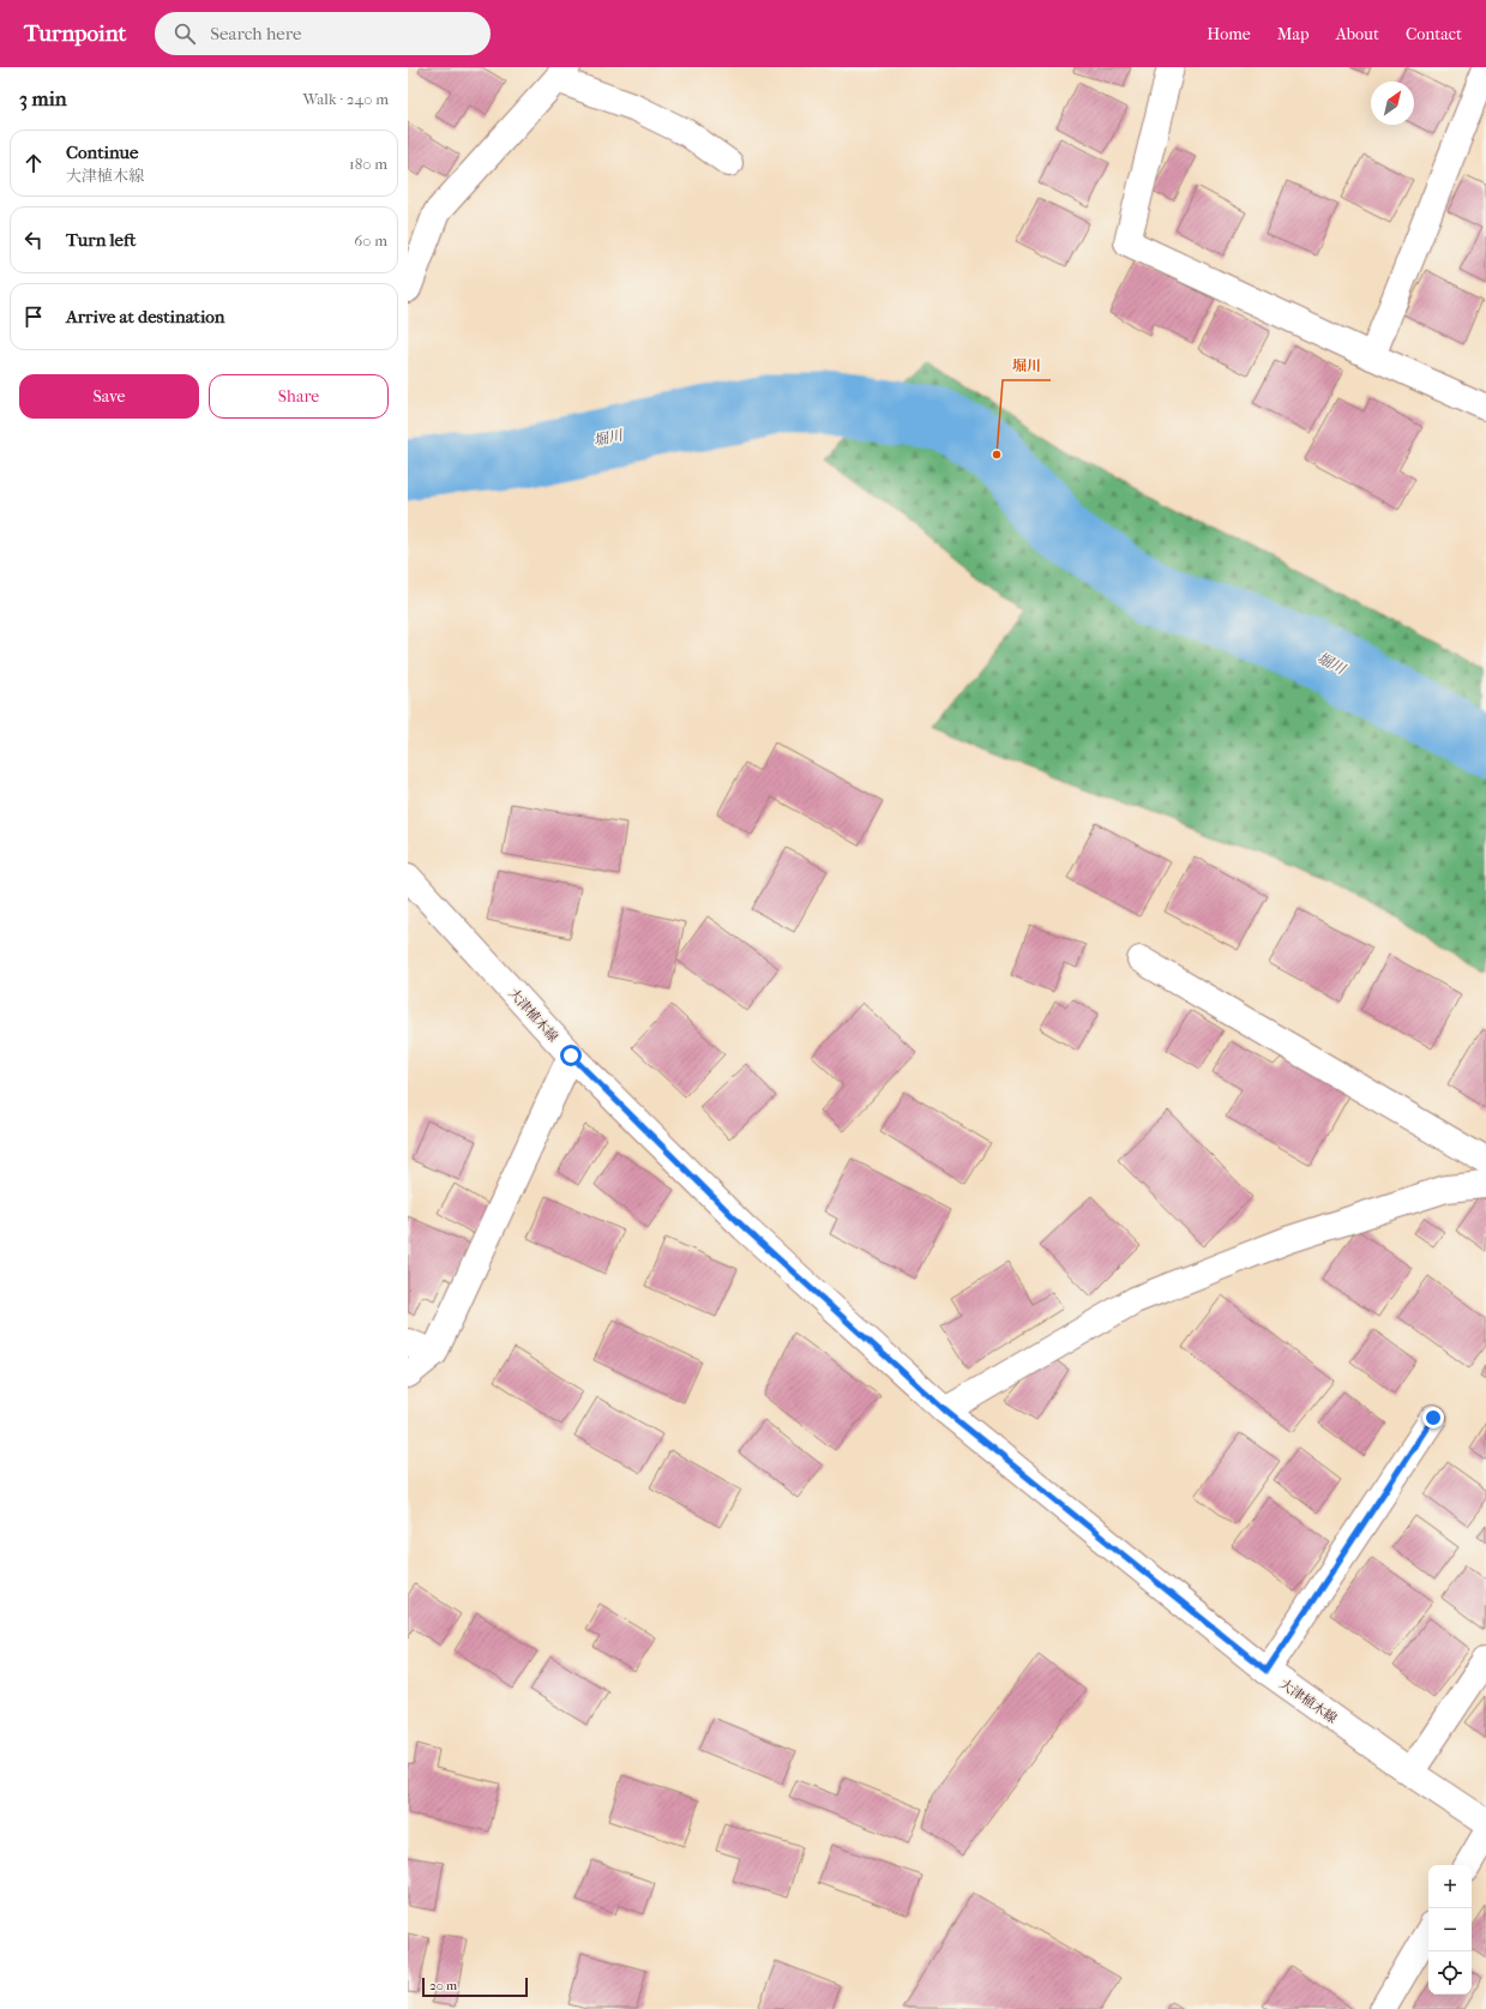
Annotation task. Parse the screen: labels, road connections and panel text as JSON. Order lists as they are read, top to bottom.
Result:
{
  "streets": {
    "street": ["大津植木線"]
  },
  "water": ["堀川"],
  "places": ["堀川"],
  "scale_bar": "20 m",
  "north": "top right",
  "page": {
    "header": "Turnpoint",
    "search": "Search here",
    "nav": [
      "Home",
      "Map",
      "About",
      "Contact"
    ],
    "heading": ["3 min", "Walk · 240 m"],
    "list": [
      ["Continue", "大津植木線", "180 m"],
      ["Turn left", "60 m"],
      "Arrive at destination"
    ],
    "buttons": ["Save", "Share"],
    "map_buttons": ["+", "−"],
    "scale": "20 m"
  }
}
